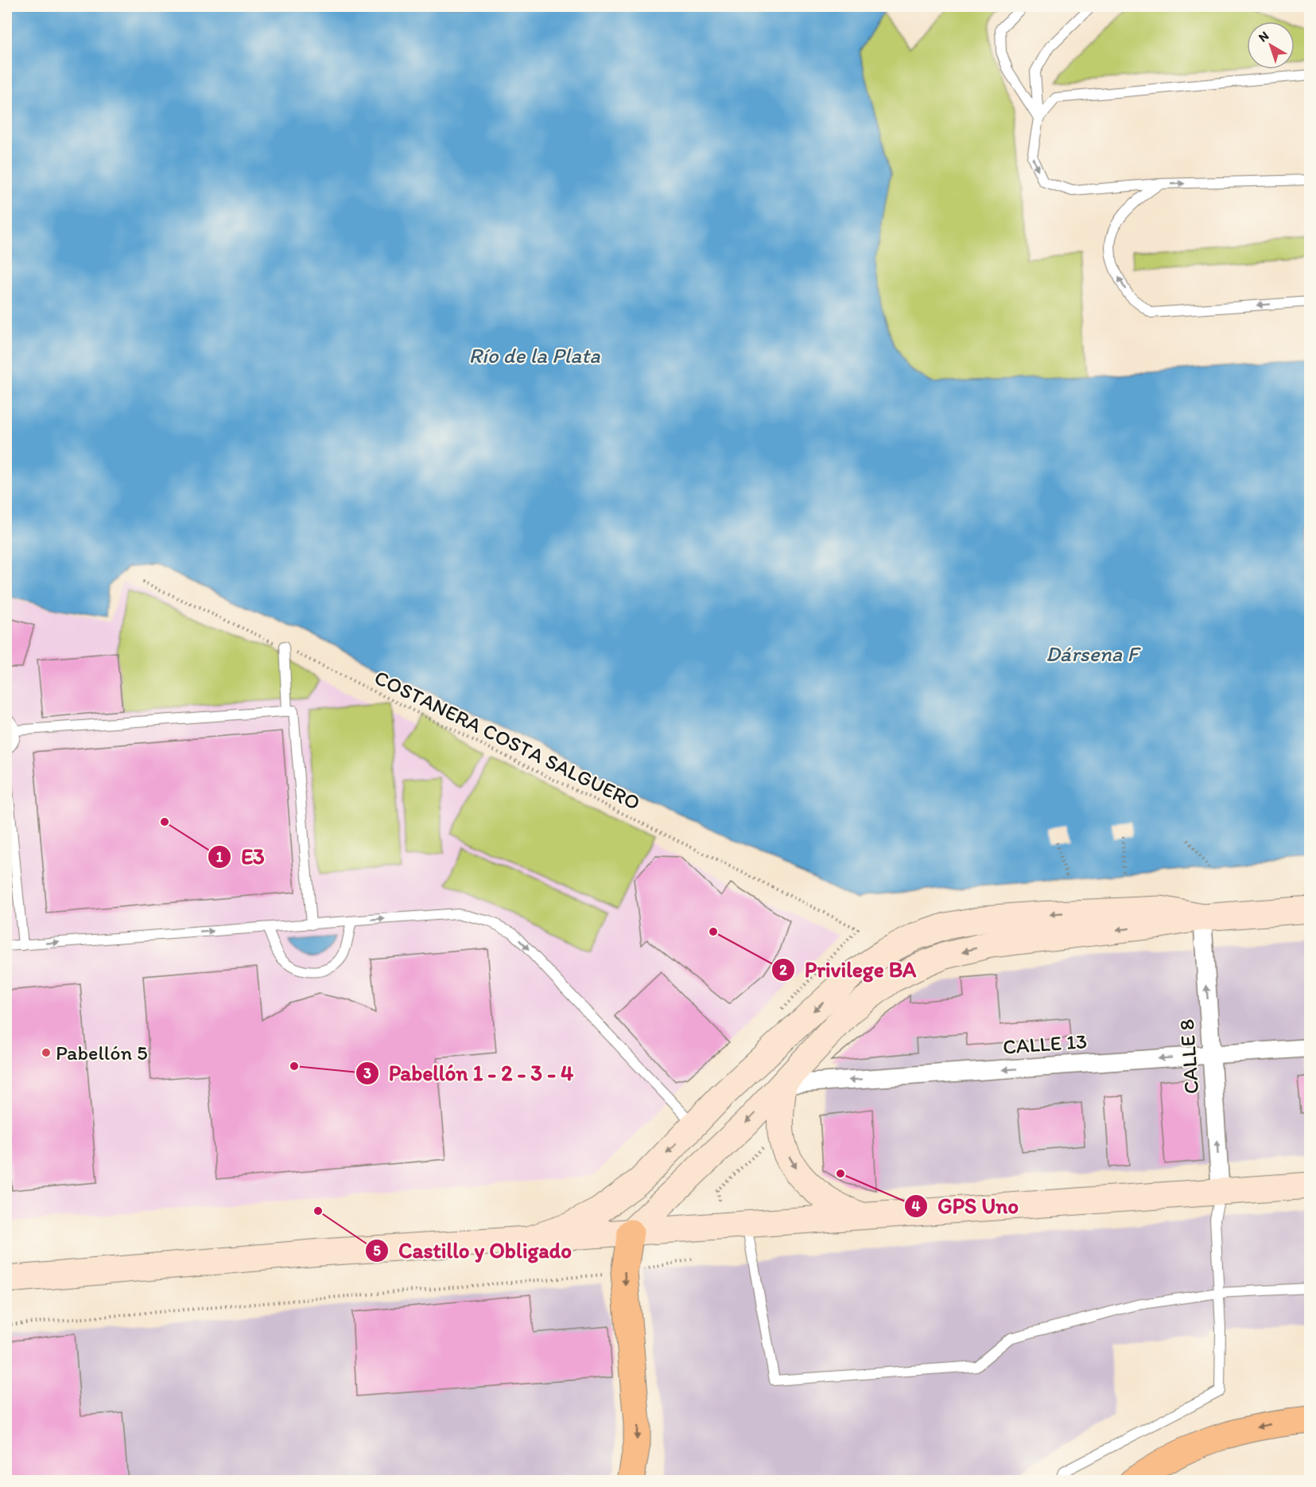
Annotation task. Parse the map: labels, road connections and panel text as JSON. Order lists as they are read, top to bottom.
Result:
{
  "streets": {
    "street": ["CALLE 13", "CALLE 8"],
    "path": ["COSTANERA COSTA SALGUERO"]
  },
  "crossings": [
    ["CALLE 13", "CALLE 8"]
  ],
  "one_way": ["CALLE 13", "CALLE 8"],
  "water": ["Río de la Plata", "Dársena F"],
  "places": [
    "E3",
    "Privilege BA",
    "Pabellón 5",
    "Pabellón 1 - 2 - 3 - 4",
    "GPS Uno",
    "Castillo y Obligado"
  ],
  "north": "top left"
}
